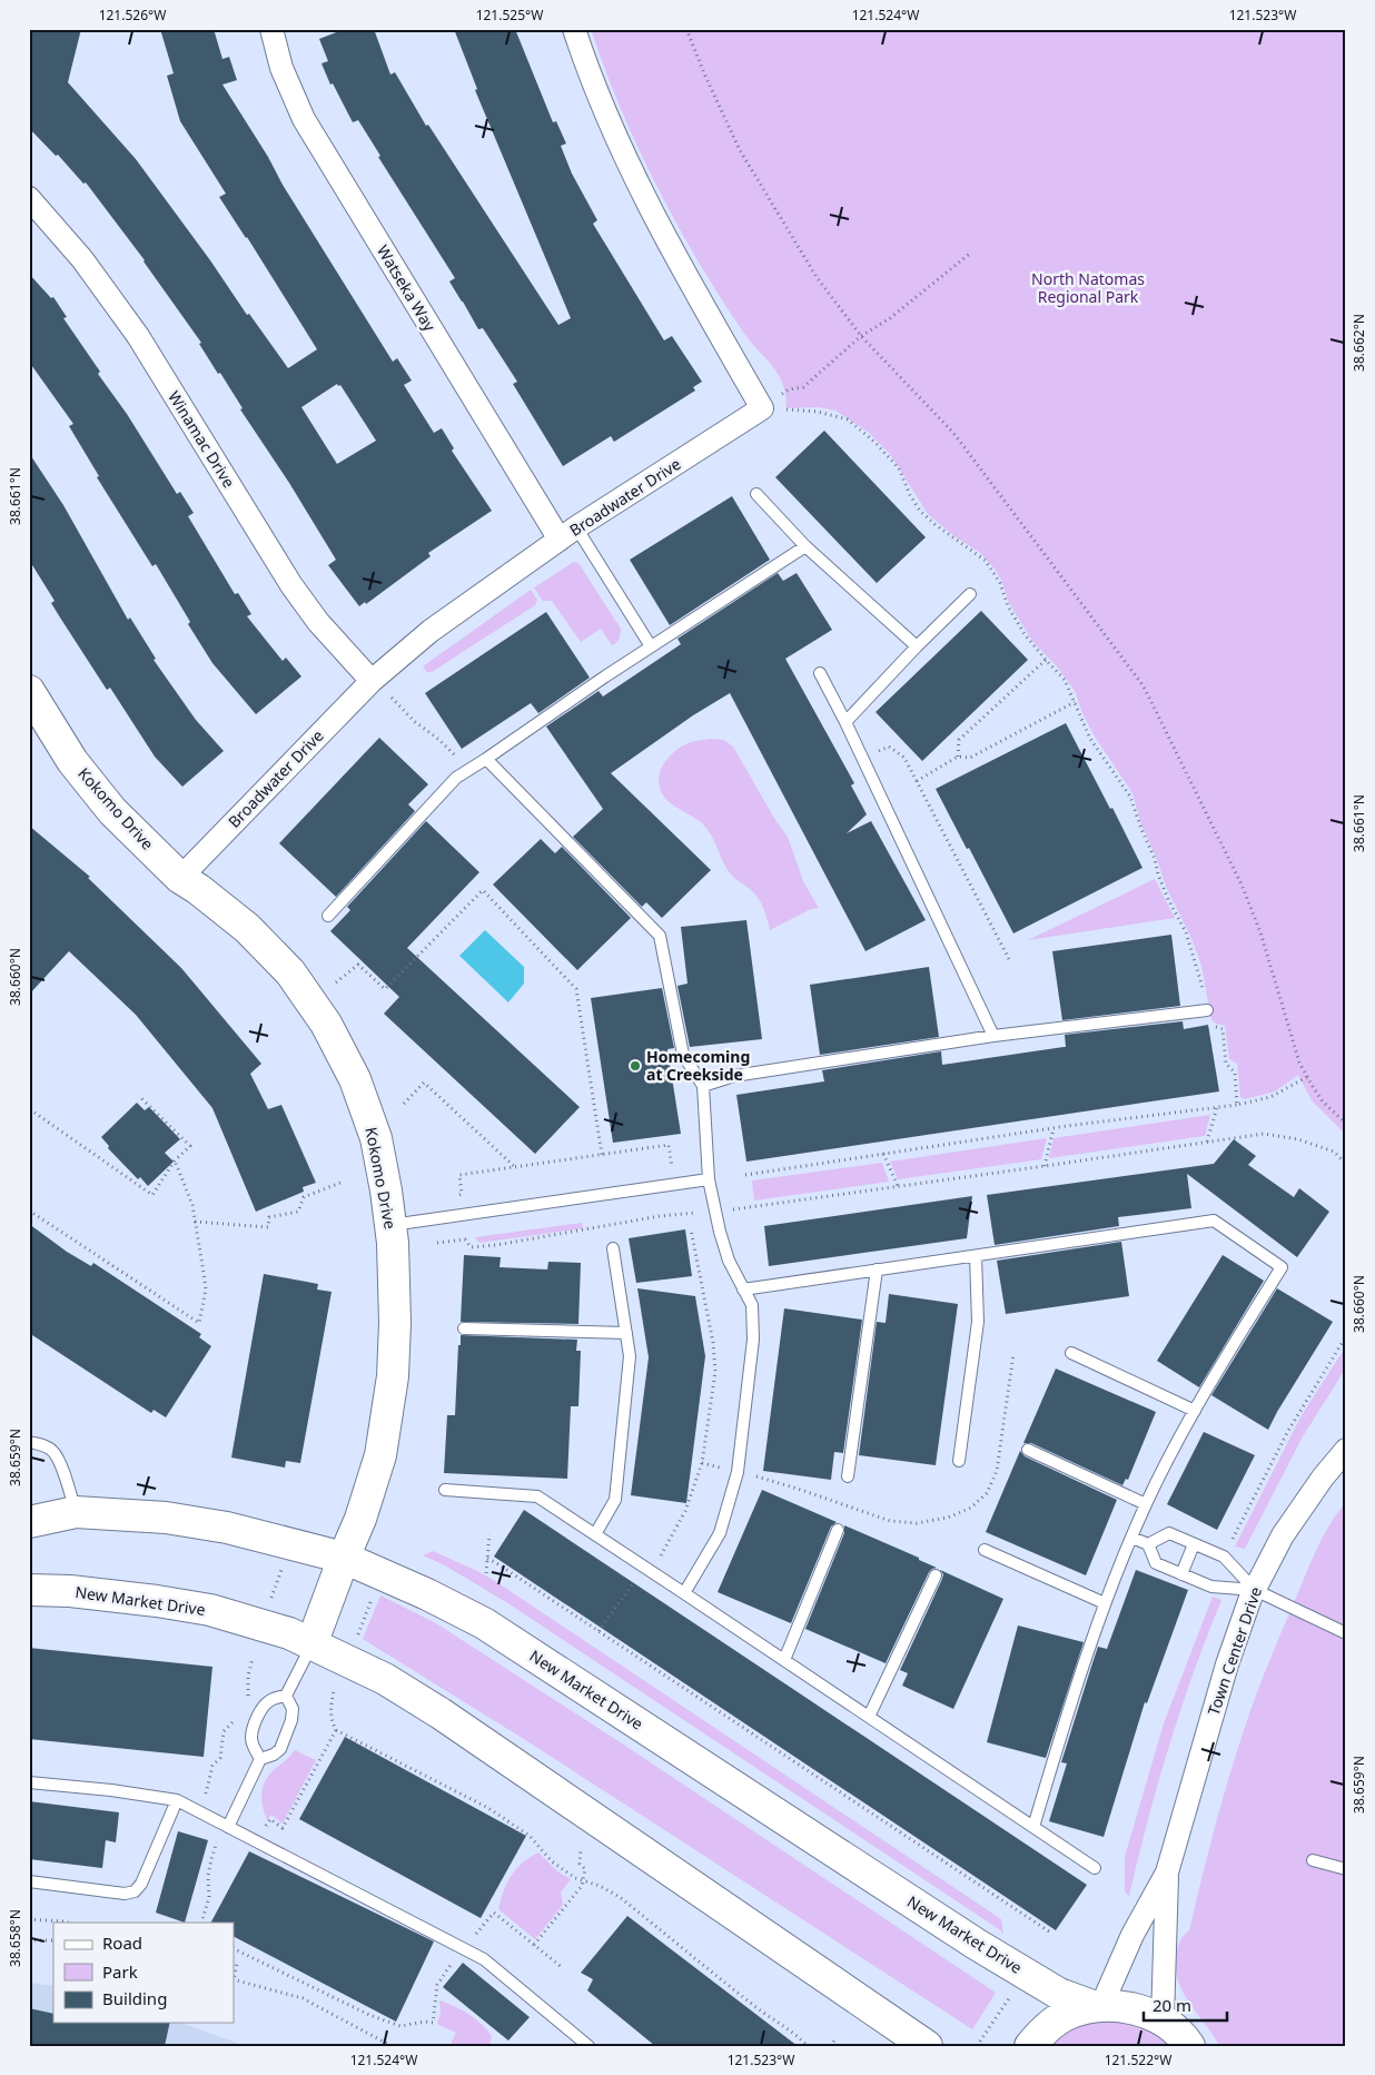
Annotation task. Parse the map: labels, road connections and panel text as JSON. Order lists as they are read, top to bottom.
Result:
{
  "streets": {
    "street": [
      "Watseka Way",
      "Winamac Drive",
      "Broadwater Drive",
      "Kokomo Drive",
      "New Market Drive",
      "Town Center Drive"
    ]
  },
  "crossings": [
    ["Watseka Way", "Broadwater Drive"],
    ["Winamac Drive", "Broadwater Drive"],
    ["Broadwater Drive", "Kokomo Drive"],
    ["Kokomo Drive", "New Market Drive"],
    ["New Market Drive", "Town Center Drive"]
  ],
  "parks": ["North Natomas Regional Park"],
  "places": ["Homecoming at Creekside"],
  "legend": ["Road", "Park", "Building"],
  "scale_bar": "20 m",
  "coordinates": [
    "121.526°W",
    "121.525°W",
    "121.524°W",
    "121.523°W",
    "38.662°N",
    "38.661°N",
    "38.660°N",
    "38.659°N",
    "38.658°N",
    "121.522°W"
  ]
}
